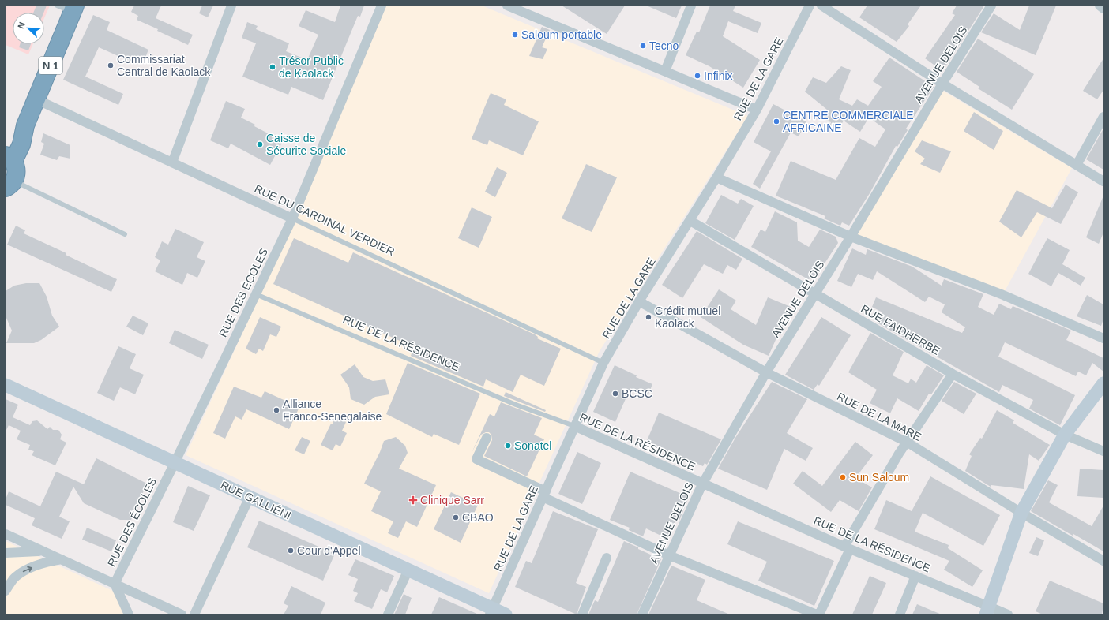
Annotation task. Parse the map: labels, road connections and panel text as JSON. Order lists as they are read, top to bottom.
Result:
{
  "streets": {
    "highway": ["N 1"],
    "street": [
      "AVENUE DELOIS",
      "RUE DE LA GARE",
      "RUE DU CARDINAL VERDIER",
      "RUE DES ÉCOLES",
      "RUE FAIDHERBE",
      "RUE DE LA RÉSIDENCE",
      "RUE DE LA MARE",
      "RUE GALLIÉNI"
    ]
  },
  "crossings": [
    ["AVENUE DELOIS", "RUE FAIDHERBE"],
    ["AVENUE DELOIS", "RUE DE LA RÉSIDENCE"],
    ["AVENUE DELOIS", "RUE DE LA MARE"],
    ["N 1", "RUE DU CARDINAL VERDIER"],
    ["RUE DE LA GARE", "RUE DU CARDINAL VERDIER"],
    ["RUE DE LA GARE", "RUE FAIDHERBE"],
    ["RUE DE LA GARE", "RUE DE LA RÉSIDENCE"],
    ["RUE DE LA GARE", "RUE DE LA MARE"],
    ["RUE DE LA GARE", "RUE GALLIÉNI"],
    ["RUE DU CARDINAL VERDIER", "RUE DES ÉCOLES"],
    ["RUE DES ÉCOLES", "RUE DE LA RÉSIDENCE"],
    ["RUE DES ÉCOLES", "RUE GALLIÉNI"]
  ],
  "places": {
    "other": [
      "Saloum portable",
      "Tecno",
      "Commissariat Central de Kaolack",
      "Trésor Public de Kaolack",
      "Infinix",
      "CENTRE COMMERCIALE AFRICAINE",
      "Caisse de Sécurite Sociale",
      "Crédit mutuel Kaolack",
      "BCSC",
      "Alliance Franco-Senegalaise",
      "Sonatel",
      "Sun Saloum",
      "CBAO",
      "Cour d'Appel"
    ],
    "health": ["Clinique Sarr"]
  },
  "north": "top left"
}
